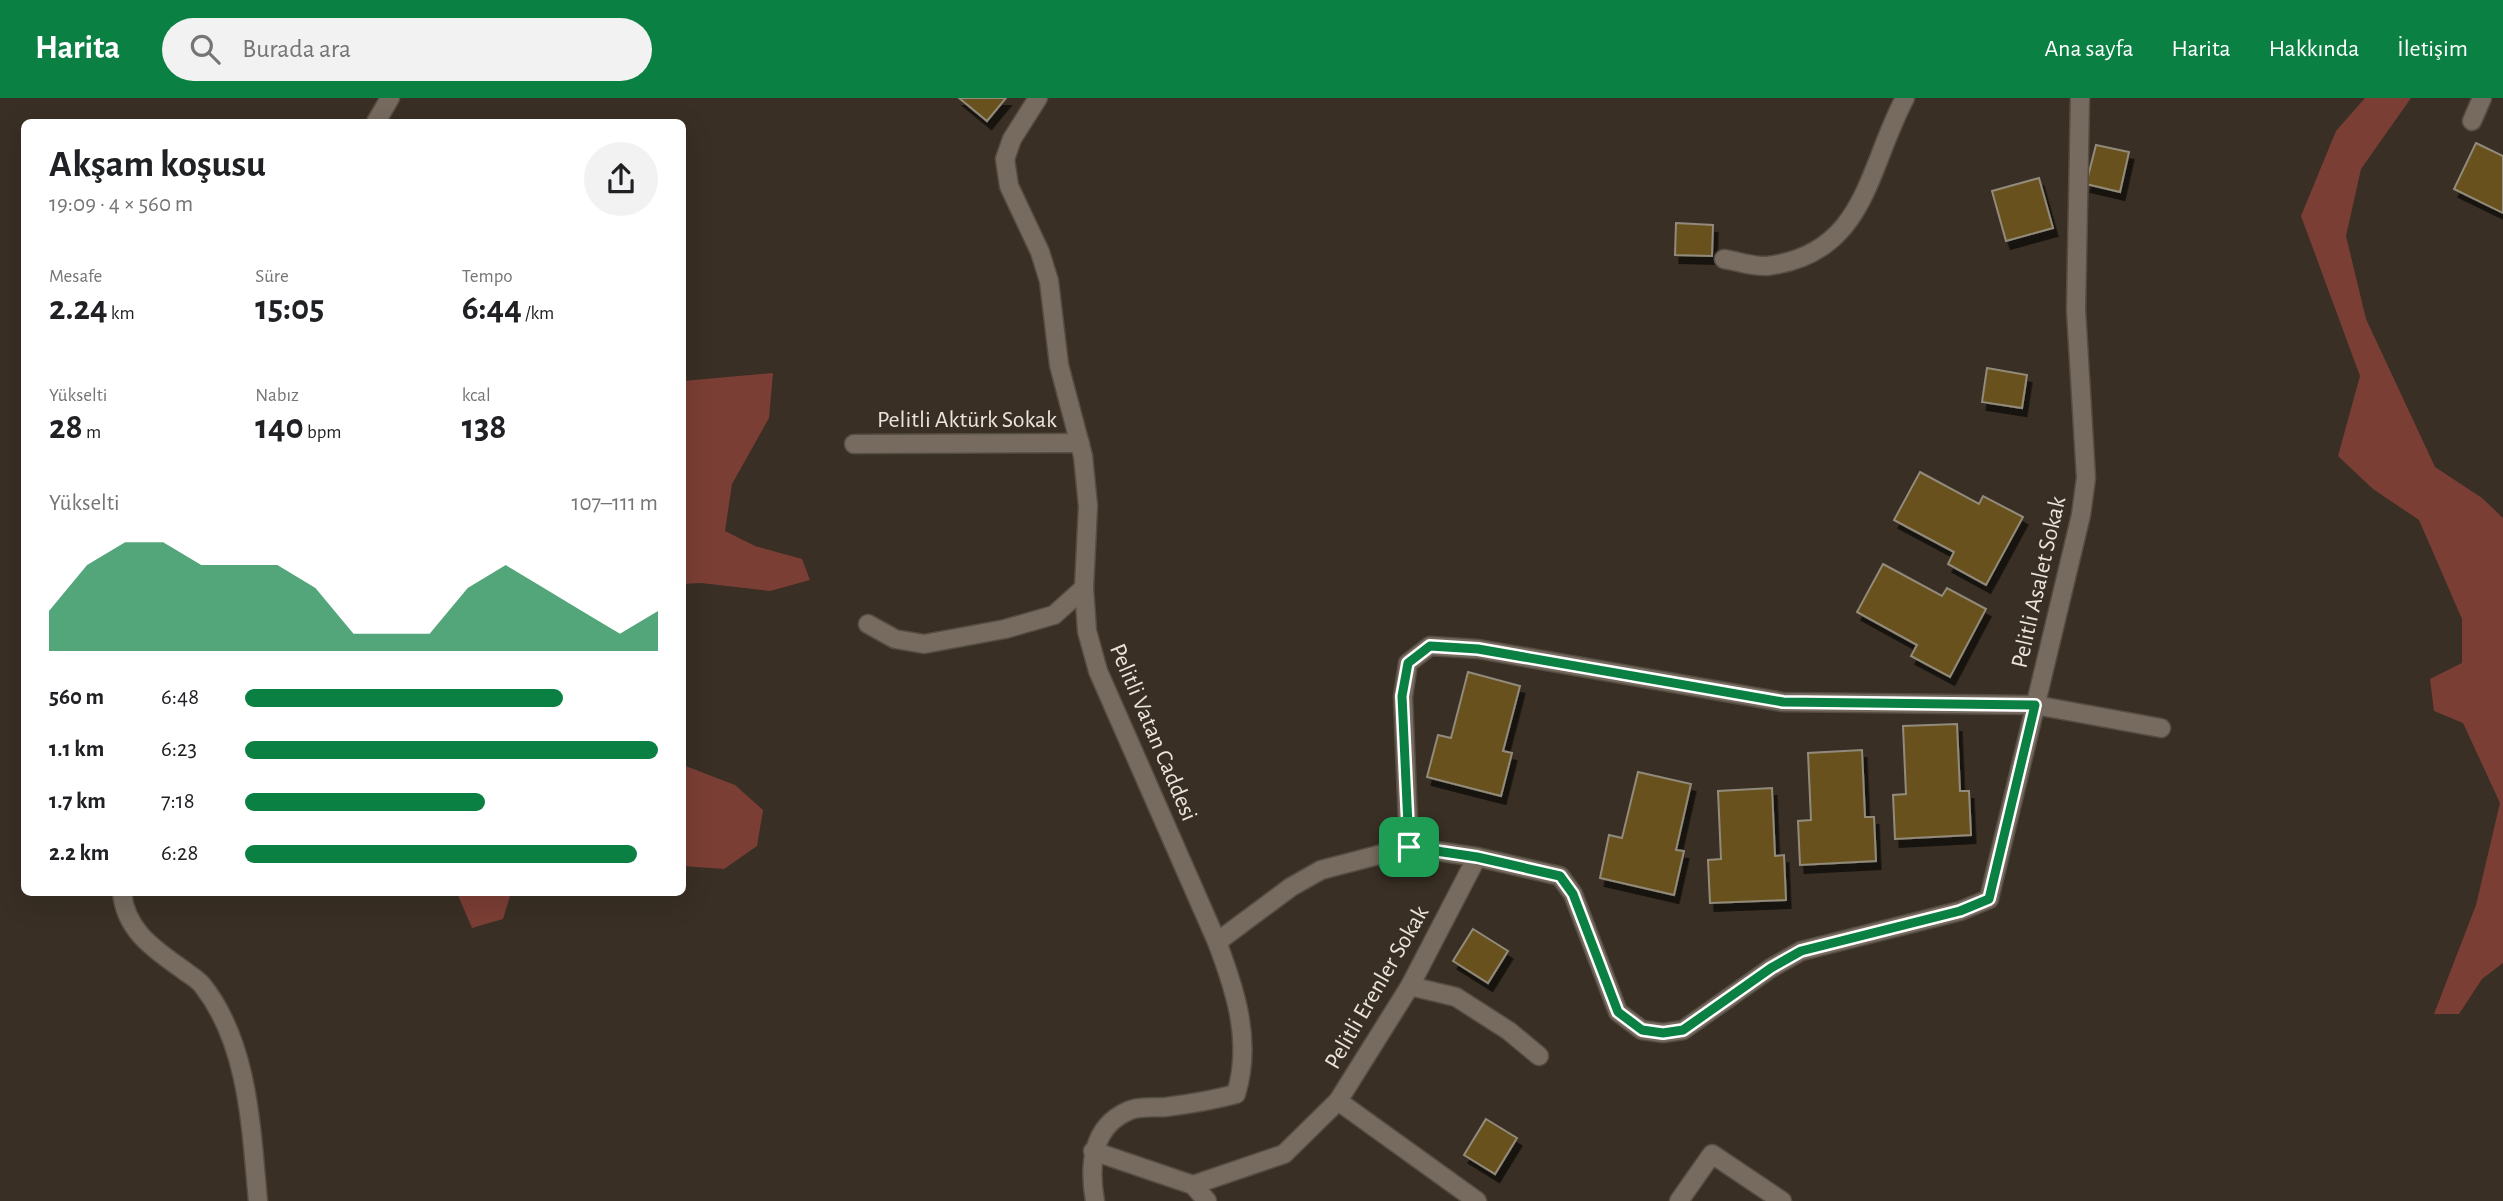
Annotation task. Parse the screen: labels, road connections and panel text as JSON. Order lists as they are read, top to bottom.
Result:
{
  "streets": {
    "street": [
      "Pelitli Aktürk Sokak",
      "Pelitli Asalet Sokak",
      "Pelitli Vatan Caddesi",
      "Pelitli Erenler Sokak"
    ]
  },
  "crossings": [
    ["Pelitli Aktürk Sokak", "Pelitli Vatan Caddesi"],
    ["Pelitli Asalet Sokak", "Pelitli Vatan Caddesi"],
    ["Pelitli Asalet Sokak", "Pelitli Erenler Sokak"]
  ],
  "page": {
    "header": "Harita",
    "search": "Burada ara",
    "nav": [
      "Ana sayfa",
      "Harita",
      "Hakkında",
      "İletişim"
    ],
    "heading": ["Akşam koşusu", "19:09 · 4 × 560 m"],
    "stats": [
      ["Mesafe", "2.24 km"],
      ["Süre", "15:05"],
      ["Tempo", "6:44 /km"],
      ["Yükselti", "28 m"],
      ["Nabız", "140 bpm"],
      ["kcal", "138"]
    ],
    "chart": ["Yükselti", "107–111 m"],
    "list": [
      {
        "name": "560 m",
        "note": "6:48"
      },
      {
        "name": "1.1 km",
        "note": "6:23"
      },
      {
        "name": "1.7 km",
        "note": "7:18"
      },
      {
        "name": "2.2 km",
        "note": "6:28"
      }
    ]
  }
}
